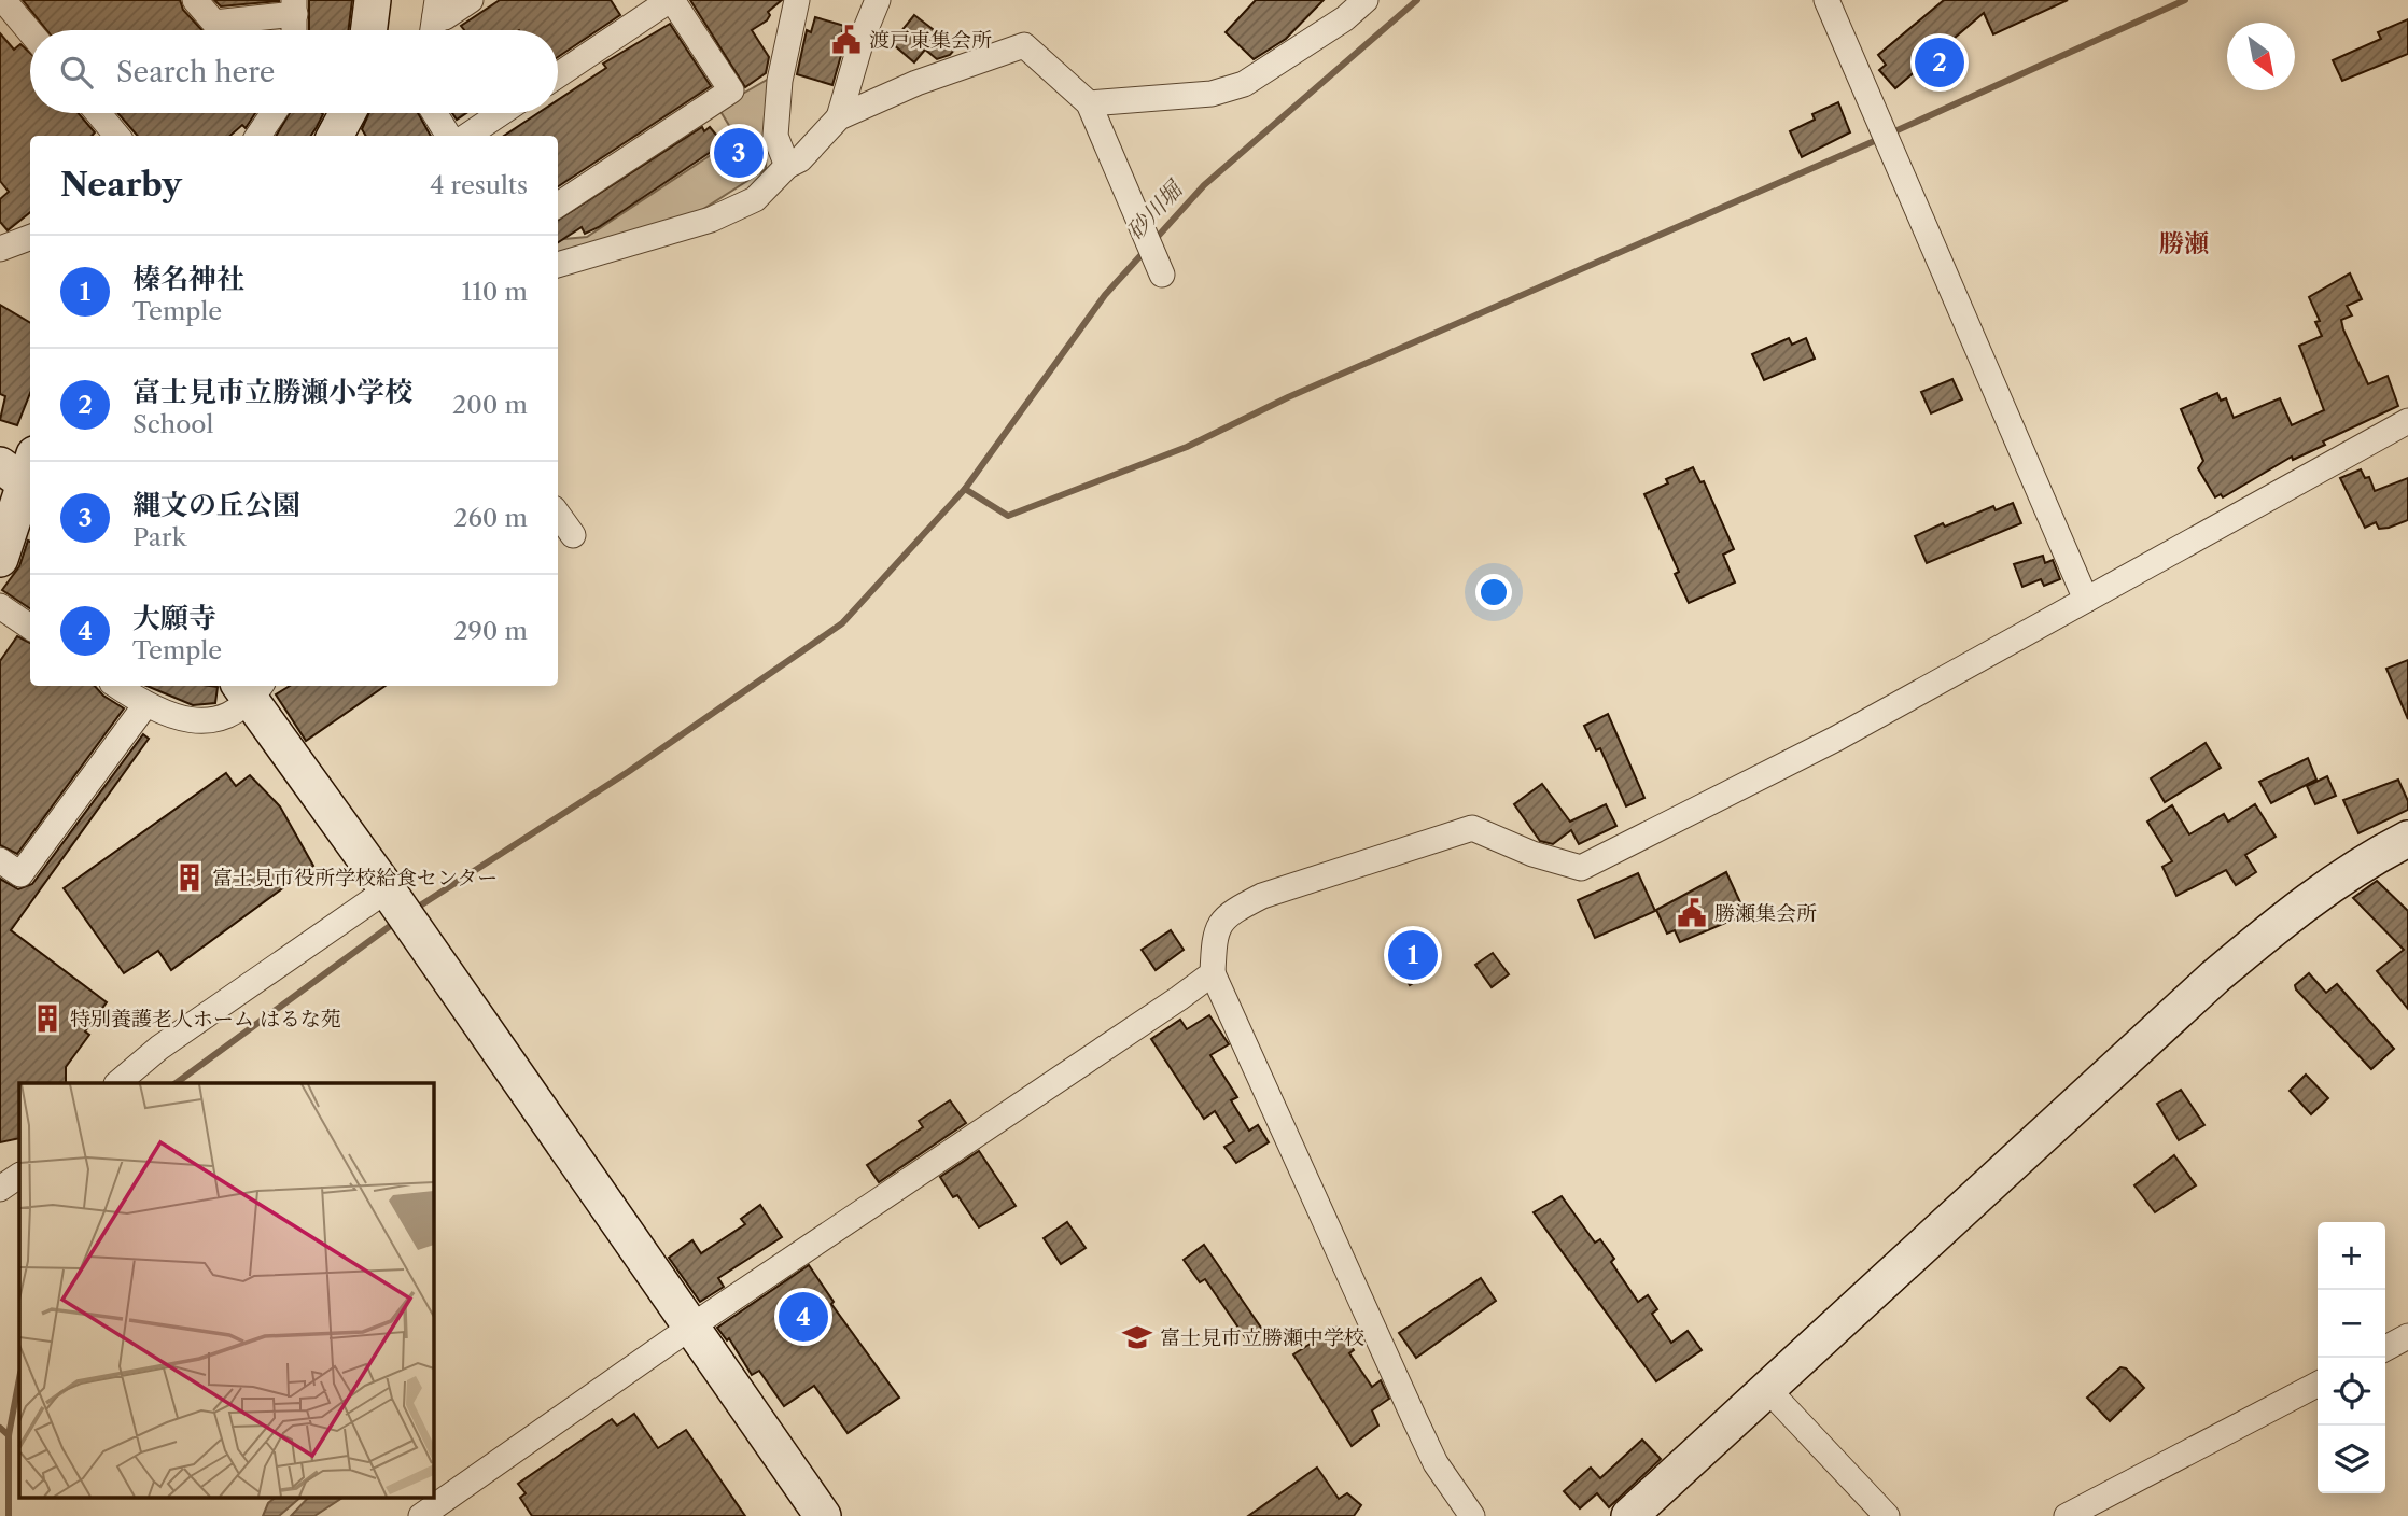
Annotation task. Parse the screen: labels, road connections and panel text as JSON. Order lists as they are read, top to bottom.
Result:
{
  "districts": ["勝瀬"],
  "water": ["砂川堀"],
  "places": {
    "public building": ["渡戸東集会所", "勝瀬集会所"],
    "building": ["富士見市役所学校給食センター", "特別養護老人ホーム はるな苑"],
    "school or university": ["富士見市立勝瀬中学校"]
  },
  "north": "bottom right",
  "page": {
    "search": "Search here",
    "pins": [
      "2",
      "3",
      "1",
      "4"
    ],
    "heading": ["Nearby", "4 results"],
    "list": [
      {
        "mark": "1",
        "name": "榛名神社",
        "note": "Temple",
        "value": "110 m"
      },
      {
        "mark": "2",
        "name": "富士見市立勝瀬小学校",
        "note": "School",
        "value": "200 m"
      },
      {
        "mark": "3",
        "name": "縄文の丘公園",
        "note": "Park",
        "value": "260 m"
      },
      {
        "mark": "4",
        "name": "大願寺",
        "note": "Temple",
        "value": "290 m"
      }
    ],
    "map_buttons": ["+", "−"]
  }
}
